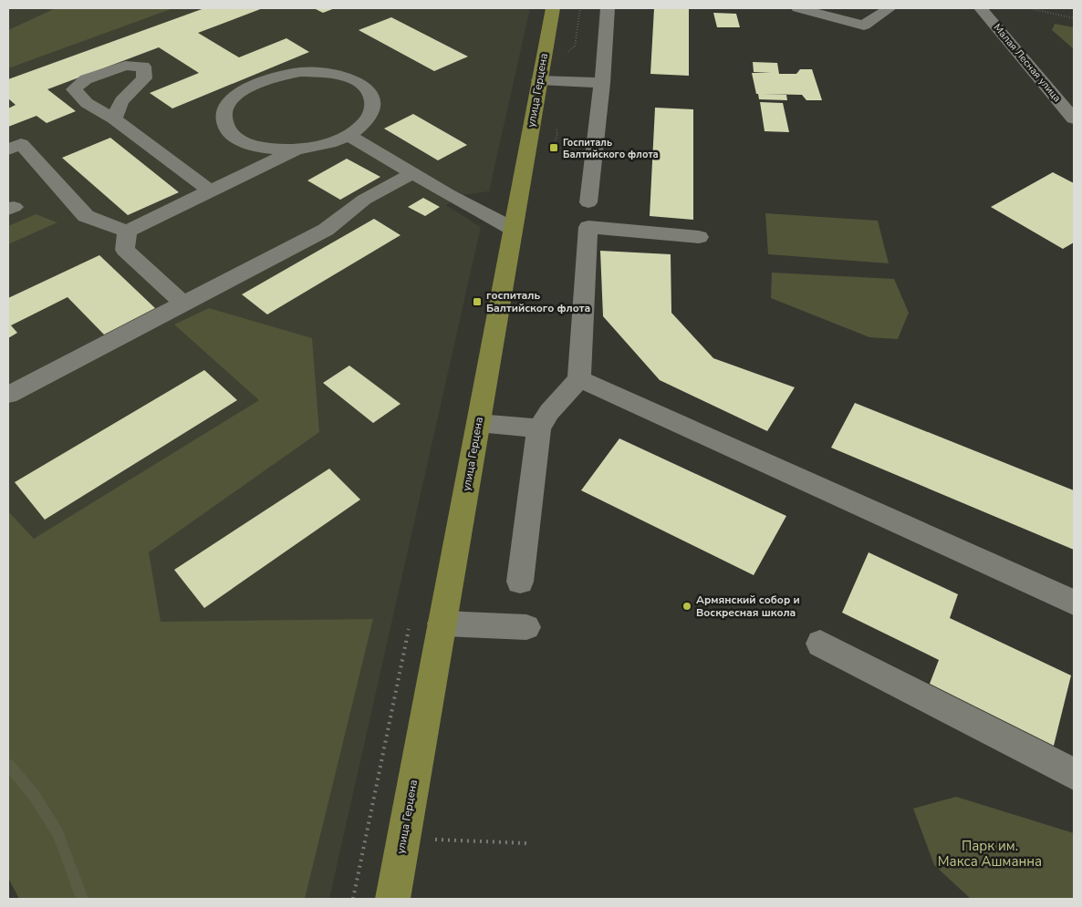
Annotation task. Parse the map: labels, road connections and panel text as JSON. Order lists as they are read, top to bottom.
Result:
{
  "streets": {
    "main road": ["улица Герцена"],
    "street": ["Малая Лесная улица"]
  },
  "parks": ["Парк им. Макса Ашманна"],
  "places": {
    "transit": ["Госпиталь Балтийского флота", "госпиталь Балтийского флота"],
    "other": ["Армянский собор и Воскресная школа"]
  }
}
